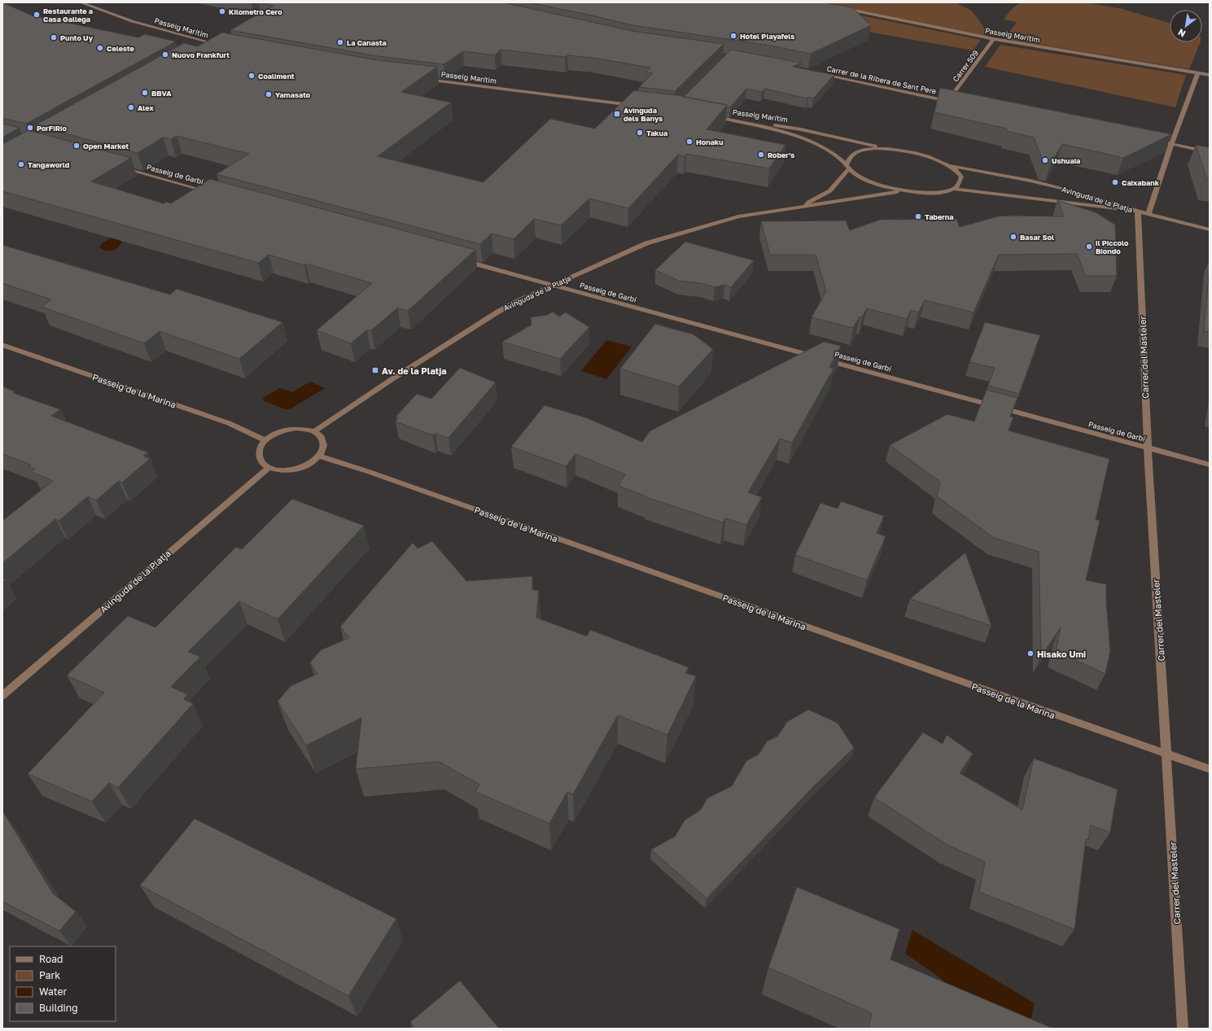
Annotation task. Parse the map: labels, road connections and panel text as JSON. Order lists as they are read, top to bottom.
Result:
{
  "streets": {
    "street": [
      "Passeig Marítim",
      "Carrer 509",
      "Carrer de la Ribera de Sant Pere",
      "Passeig de Garbí",
      "Avinguda de la Platja",
      "Carrer del Masteler",
      "Passeig de la Marina"
    ]
  },
  "crossings": [
    ["Passeig Marítim", "Carrer 509"],
    ["Passeig Marítim", "Avinguda de la Platja"],
    ["Carrer 509", "Carrer de la Ribera de Sant Pere"],
    ["Passeig de Garbí", "Avinguda de la Platja"],
    ["Passeig de Garbí", "Carrer del Masteler"],
    ["Avinguda de la Platja", "Carrer del Masteler"],
    ["Avinguda de la Platja", "Passeig de la Marina"],
    ["Carrer del Masteler", "Passeig de la Marina"]
  ],
  "places": {
    "other": [
      "Kilometro Cero",
      "Restaurante a Casa Gallega",
      "Hotel Playafels",
      "Punto Uy",
      "La Canasta",
      "Celeste",
      "Nuovo Frankfurt",
      "Coaliment",
      "BBVA",
      "Yamasato",
      "Alex",
      "PorFiRio",
      "Takua",
      "Honaku",
      "Open Market",
      "Rober's",
      "Ushuaia",
      "Tangaworld",
      "Caixabank",
      "Taberna",
      "Basar Sol",
      "il Piccolo Biondo",
      "Hisako Umi"
    ],
    "transit": ["Avinguda dels Banys", "Av. de la Platja"]
  },
  "legend": [
    "Road",
    "Park",
    "Water",
    "Building"
  ],
  "north": "bottom left"
}
